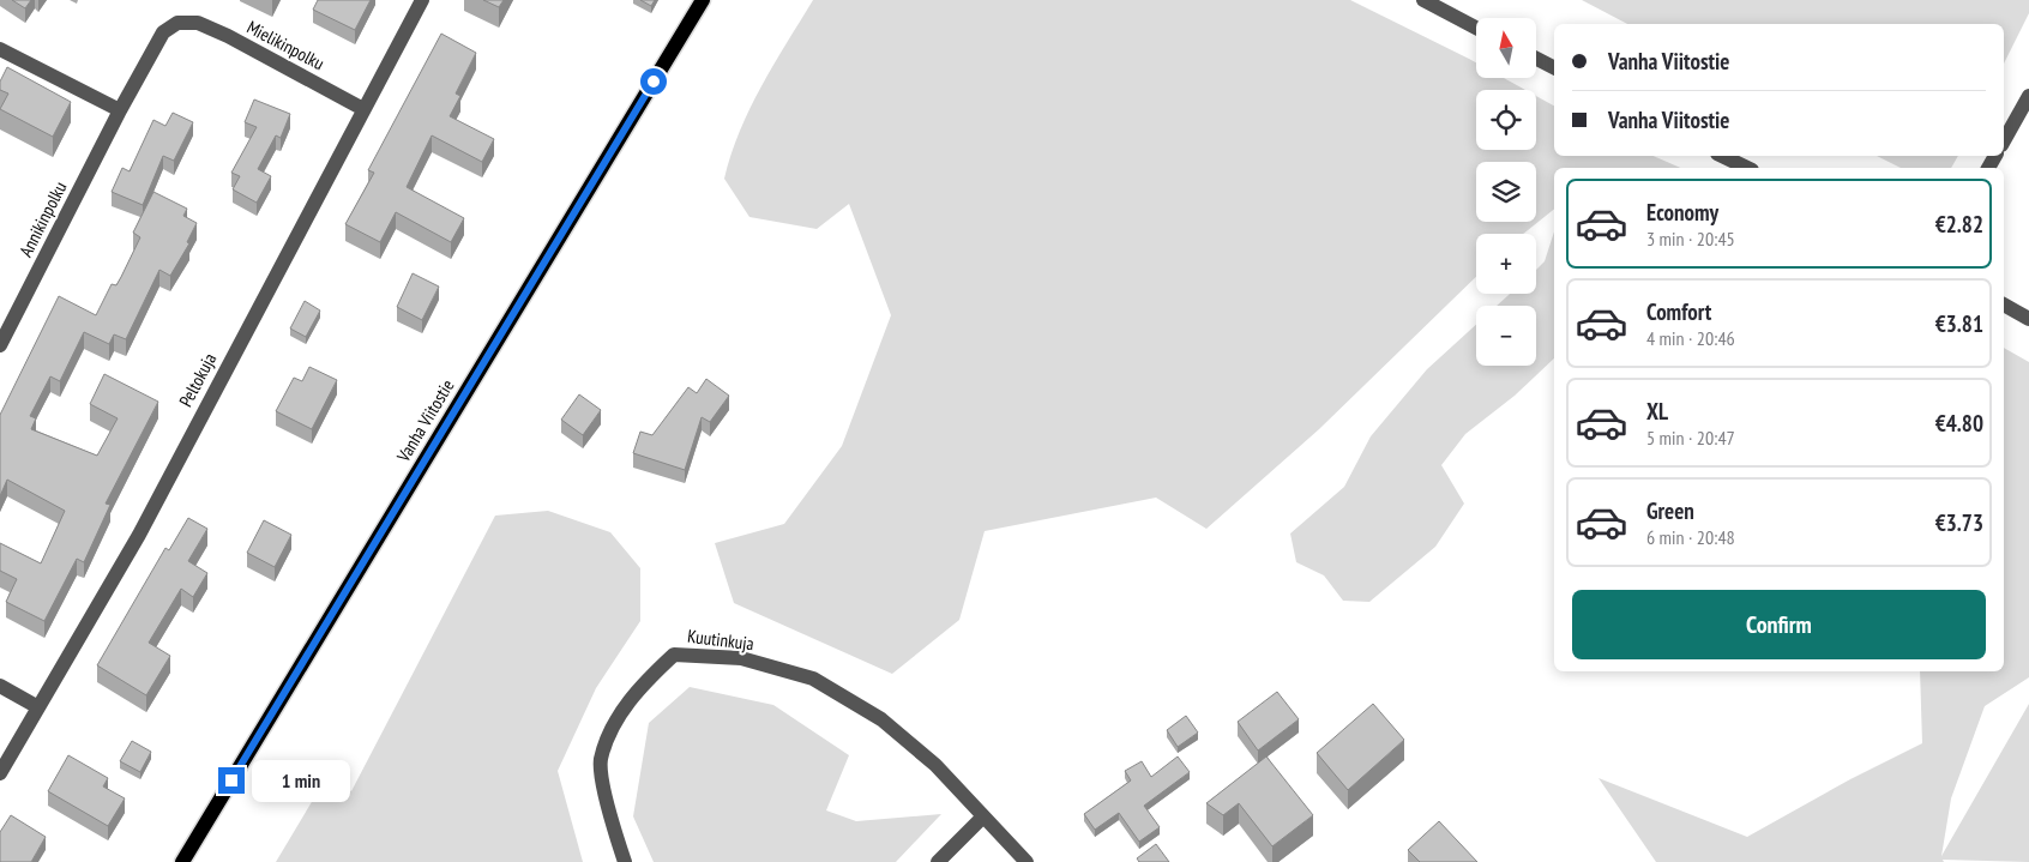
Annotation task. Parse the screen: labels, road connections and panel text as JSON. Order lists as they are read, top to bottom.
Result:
{
  "streets": {
    "main road": ["Vanha Viitostie"],
    "street": [
      "Mielikinpolku",
      "Annikinpolku",
      "Peltokuja",
      "Kuutinkuja"
    ]
  },
  "crossings": [
    ["Mielikinpolku", "Annikinpolku"],
    ["Mielikinpolku", "Peltokuja"]
  ],
  "north": "top",
  "page": {
    "map_buttons": ["+", "−"],
    "banner": ["Vanha Viitostie", "Vanha Viitostie"],
    "list": [
      {
        "name": "Economy",
        "note": "3 min · 20:45",
        "value": "€2.82"
      },
      {
        "name": "Comfort",
        "note": "4 min · 20:46",
        "value": "€3.81"
      },
      {
        "name": "XL",
        "note": "5 min · 20:47",
        "value": "€4.80"
      },
      {
        "name": "Green",
        "note": "6 min · 20:48",
        "value": "€3.73"
      }
    ],
    "buttons": "Confirm",
    "bubble": "1 min"
  }
}
